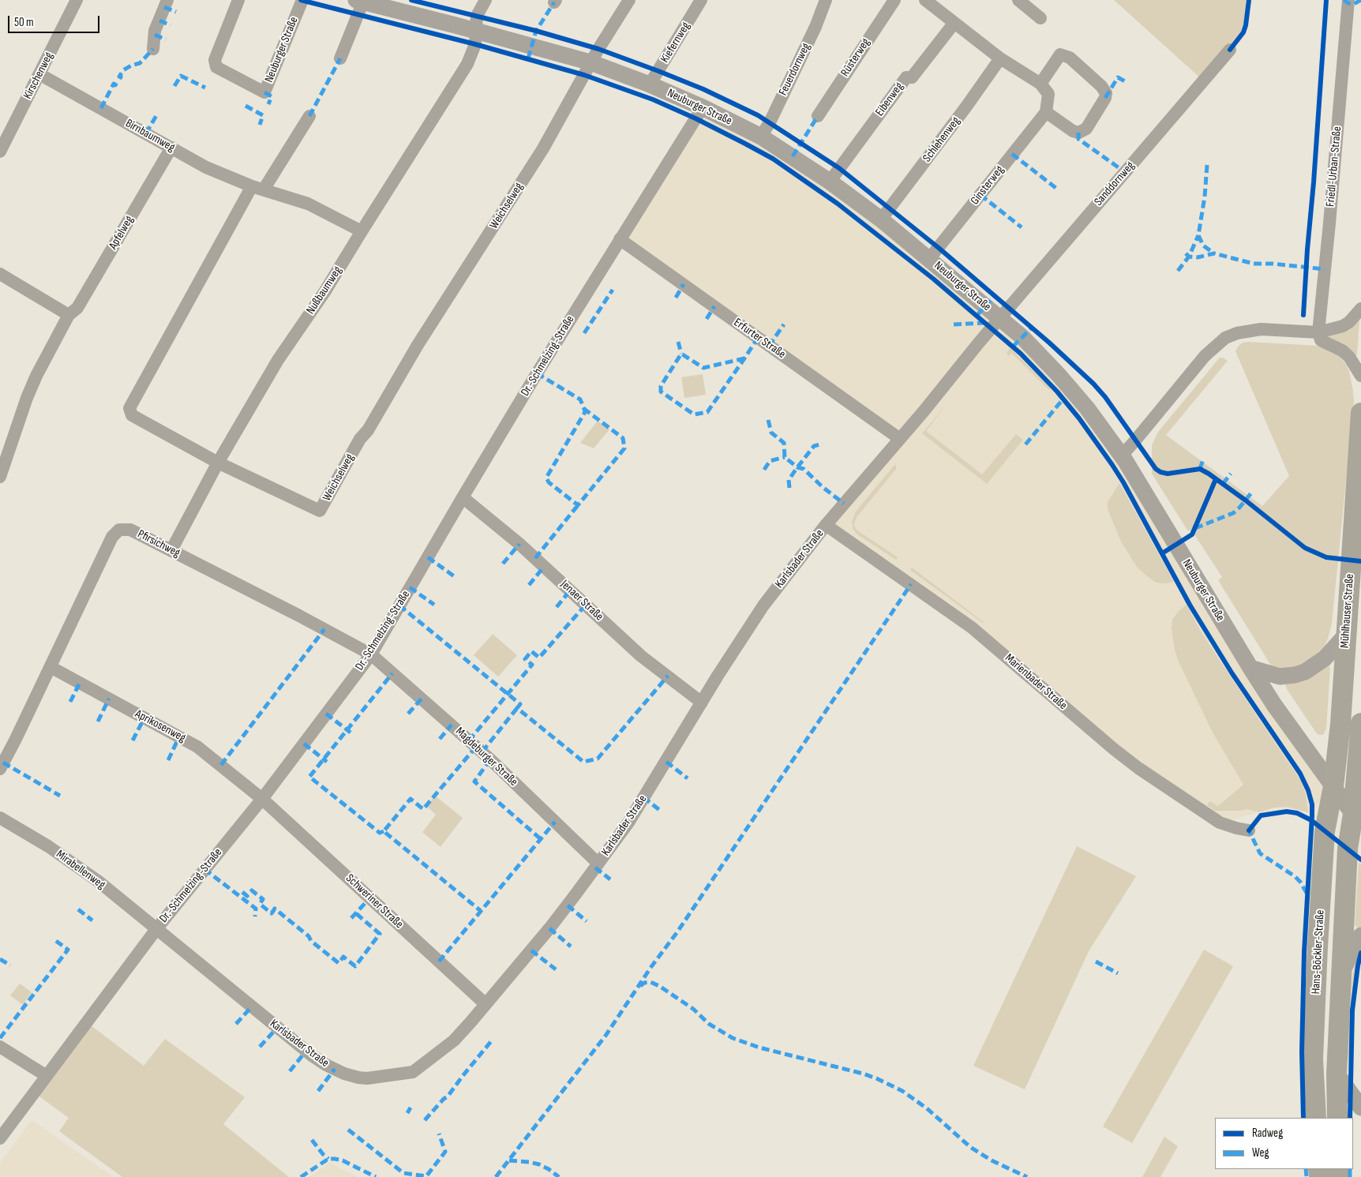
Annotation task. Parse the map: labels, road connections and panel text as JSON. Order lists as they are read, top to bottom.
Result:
{
  "streets": {
    "main road": ["Mühlhauser Straße", "Hans-Böckler-Straße"],
    "street": [
      "Kiefernweg",
      "Neuburger Straße",
      "Rüsterweg",
      "Feuerdornweg",
      "Kirschenweg",
      "Eibenweg",
      "Birnbaumweg",
      "Schlehenweg",
      "Friedl-Urban-Straße",
      "Sanddornweg",
      "Ginsterweg",
      "Weichselweg",
      "Apfelweg",
      "Nußbaumweg",
      "Erfurter Straße",
      "Dr.-Schmelzing-Straße",
      "Pfirsichweg",
      "Karlsbader Straße",
      "Jenaer Straße",
      "Marienbader Straße",
      "Aprikosenweg",
      "Magdeburger Straße",
      "Mirabellenweg",
      "Schweriner Straße"
    ]
  },
  "crossings": [
    ["Kiefernweg", "Neuburger Straße"],
    ["Neuburger Straße", "Feuerdornweg"],
    ["Neuburger Straße", "Eibenweg"],
    ["Neuburger Straße", "Schlehenweg"],
    ["Neuburger Straße", "Sanddornweg"],
    ["Neuburger Straße", "Ginsterweg"],
    ["Neuburger Straße", "Weichselweg"],
    ["Neuburger Straße", "Nußbaumweg"],
    ["Neuburger Straße", "Dr.-Schmelzing-Straße"],
    ["Neuburger Straße", "Karlsbader Straße"],
    ["Neuburger Straße", "Mühlhauser Straße"],
    ["Neuburger Straße", "Hans-Böckler-Straße"],
    ["Kirschenweg", "Birnbaumweg"],
    ["Birnbaumweg", "Weichselweg"],
    ["Birnbaumweg", "Apfelweg"],
    ["Birnbaumweg", "Nußbaumweg"],
    ["Sanddornweg", "Karlsbader Straße"],
    ["Weichselweg", "Nußbaumweg"],
    ["Nußbaumweg", "Pfirsichweg"],
    ["Erfurter Straße", "Dr.-Schmelzing-Straße"],
    ["Erfurter Straße", "Karlsbader Straße"],
    ["Dr.-Schmelzing-Straße", "Pfirsichweg"],
    ["Dr.-Schmelzing-Straße", "Karlsbader Straße"],
    ["Dr.-Schmelzing-Straße", "Jenaer Straße"],
    ["Dr.-Schmelzing-Straße", "Aprikosenweg"],
    ["Dr.-Schmelzing-Straße", "Magdeburger Straße"],
    ["Dr.-Schmelzing-Straße", "Mirabellenweg"],
    ["Dr.-Schmelzing-Straße", "Schweriner Straße"],
    ["Pfirsichweg", "Aprikosenweg"],
    ["Pfirsichweg", "Magdeburger Straße"],
    ["Karlsbader Straße", "Jenaer Straße"],
    ["Karlsbader Straße", "Marienbader Straße"],
    ["Karlsbader Straße", "Magdeburger Straße"],
    ["Karlsbader Straße", "Mirabellenweg"],
    ["Karlsbader Straße", "Schweriner Straße"],
    ["Mühlhauser Straße", "Hans-Böckler-Straße"],
    ["Aprikosenweg", "Schweriner Straße"]
  ],
  "legend": ["Radweg", "Weg"],
  "scale_bar": "50 m"
}
